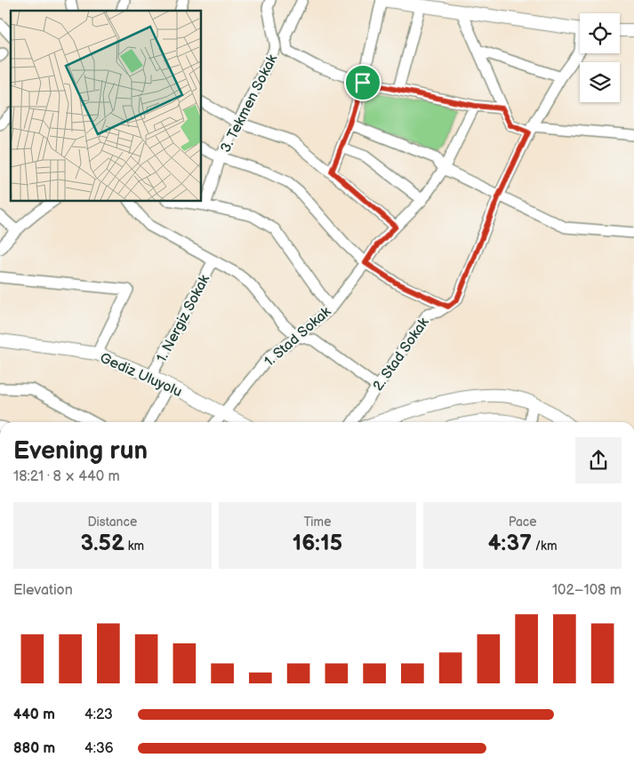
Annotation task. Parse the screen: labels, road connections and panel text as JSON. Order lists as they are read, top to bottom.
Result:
{
  "streets": {
    "street": [
      "3. Tekmen Sokak",
      "1. Nergiz Sokak",
      "1. Stad Sokak",
      "2. Stad Sokak",
      "Gediz Uluyolu"
    ]
  },
  "crossings": [
    ["1. Nergiz Sokak", "Gediz Uluyolu"],
    ["1. Stad Sokak", "Gediz Uluyolu"]
  ],
  "page": {
    "heading": ["Evening run", "18:21 · 8 × 440 m"],
    "stats": [
      ["Distance", "3.52 km"],
      ["Time", "16:15"],
      ["Pace", "4:37 /km"]
    ],
    "chart": ["Elevation", "102–108 m"],
    "list": [
      {
        "name": "440 m",
        "note": "4:23"
      },
      {
        "name": "880 m",
        "note": "4:36"
      }
    ]
  }
}
